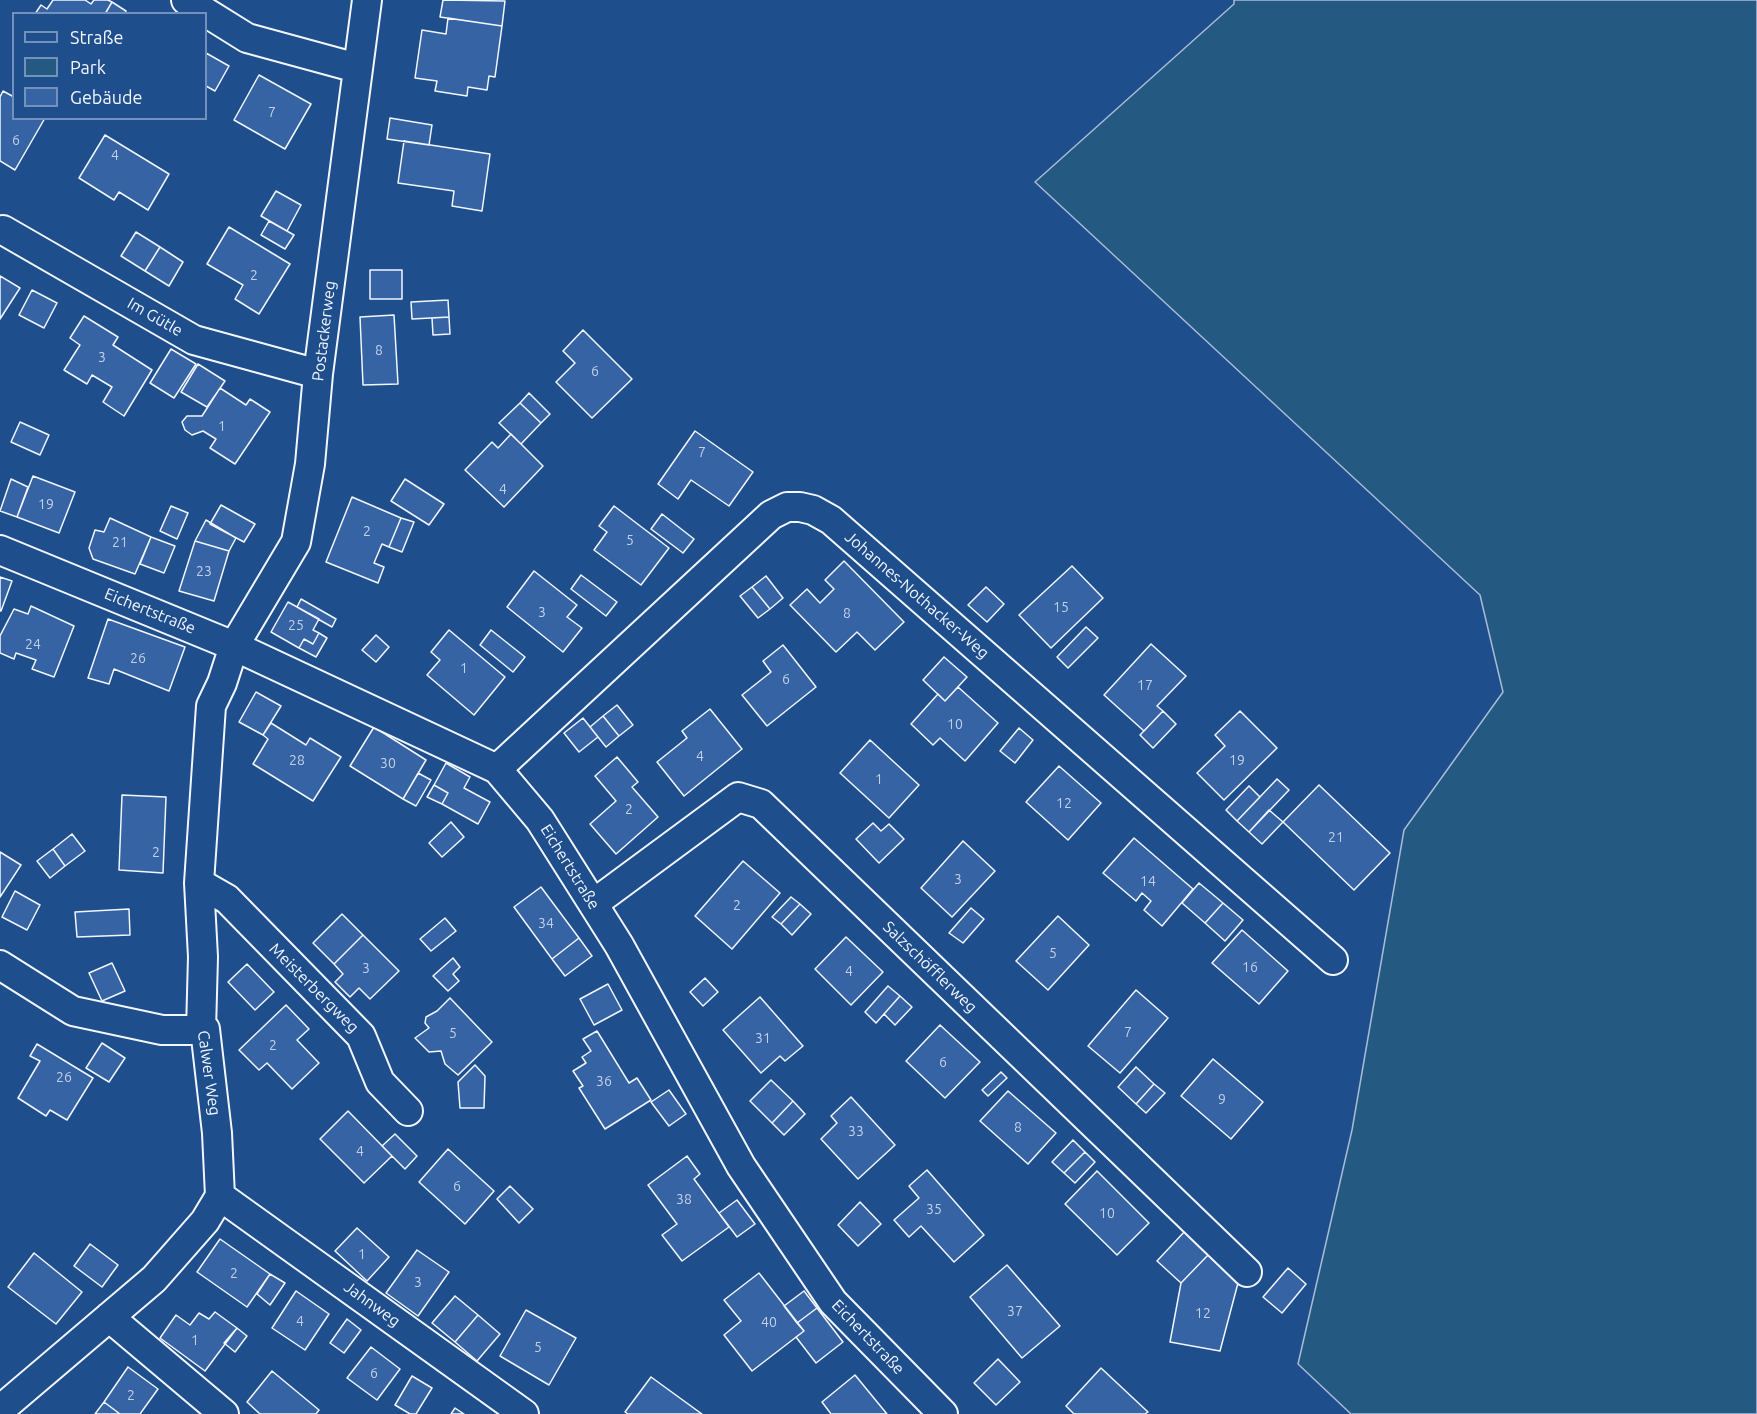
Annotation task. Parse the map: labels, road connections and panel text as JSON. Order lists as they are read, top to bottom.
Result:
{
  "streets": {
    "street": [
      "Im Gütle",
      "Postackerweg",
      "Johannes-Nothacker-Weg",
      "Eichertstraße",
      "Salzschöfflerweg",
      "Meisterbergweg",
      "Calwer Weg",
      "Jahnweg"
    ]
  },
  "crossings": [
    ["Im Gütle", "Postackerweg"],
    ["Postackerweg", "Eichertstraße"],
    ["Postackerweg", "Calwer Weg"],
    ["Johannes-Nothacker-Weg", "Eichertstraße"],
    ["Eichertstraße", "Salzschöfflerweg"],
    ["Eichertstraße", "Calwer Weg"],
    ["Meisterbergweg", "Calwer Weg"],
    ["Calwer Weg", "Jahnweg"]
  ],
  "house_numbers": [
    "7",
    "6",
    "4",
    "2",
    "8",
    "3",
    "6",
    "1",
    "7",
    "4",
    "19",
    "2",
    "5",
    "21",
    "23",
    "15",
    "3",
    "8",
    "25",
    "24",
    "26",
    "1",
    "6",
    "17",
    "10",
    "4",
    "28",
    "19",
    "30",
    "1",
    "12",
    "2",
    "21",
    "2",
    "3",
    "14",
    "2",
    "34",
    "5",
    "16",
    "3",
    "4",
    "7",
    "5",
    "31",
    "2",
    "6",
    "26",
    "36",
    "9",
    "8",
    "33",
    "4",
    "6",
    "38",
    "35",
    "10",
    "1",
    "2",
    "3",
    "37",
    "12",
    "4",
    "40",
    "1",
    "5",
    "6",
    "2"
  ],
  "legend": ["Straße", "Park", "Gebäude"]
}
